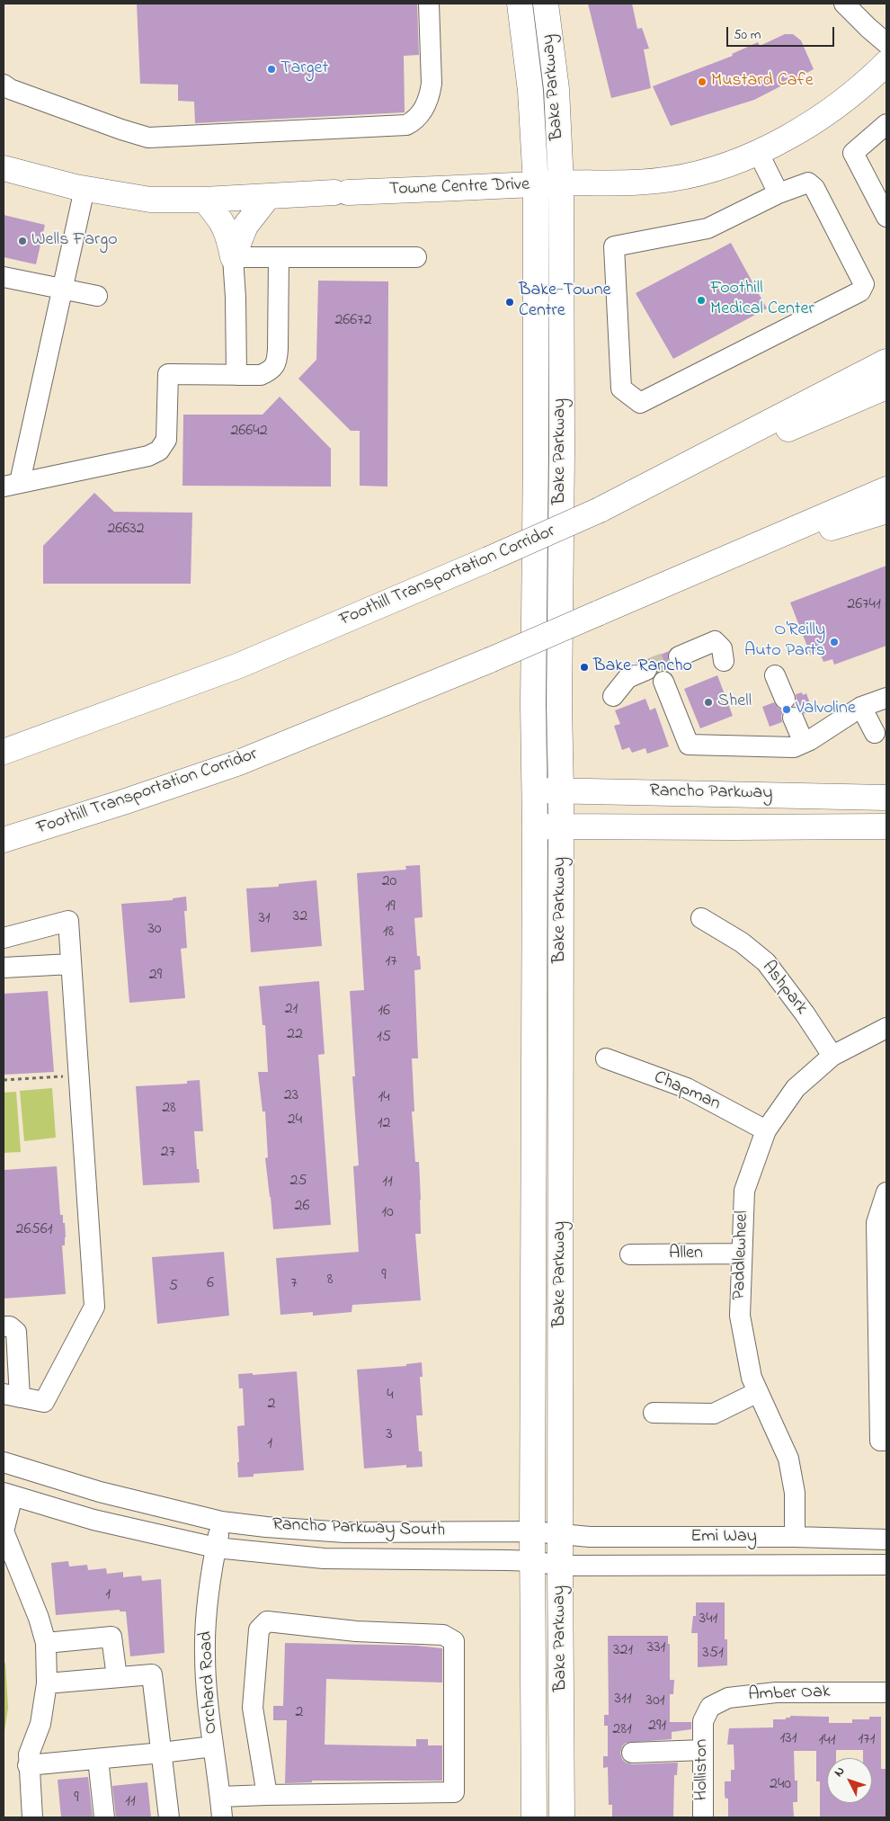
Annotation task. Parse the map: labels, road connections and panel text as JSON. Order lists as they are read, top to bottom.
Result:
{
  "streets": {
    "main road": [
      "Bake Parkway",
      "Towne Centre Drive",
      "Foothill Transportation Corridor",
      "Rancho Parkway"
    ],
    "street": [
      "Ashpark",
      "Chapman",
      "Allen",
      "Paddlewheel",
      "Rancho Parkway South",
      "Emi Way",
      "Orchard Road",
      "Amber Oak",
      "Holliston"
    ]
  },
  "crossings": [
    ["Bake Parkway", "Towne Centre Drive"],
    ["Bake Parkway", "Rancho Parkway"],
    ["Bake Parkway", "Rancho Parkway South"],
    ["Bake Parkway", "Emi Way"],
    ["Ashpark", "Paddlewheel"],
    ["Chapman", "Paddlewheel"],
    ["Allen", "Paddlewheel"],
    ["Paddlewheel", "Emi Way"],
    ["Rancho Parkway South", "Emi Way"],
    ["Rancho Parkway South", "Orchard Road"],
    ["Amber Oak", "Holliston"]
  ],
  "places": [
    "Target",
    "Mustard Cafe",
    "Wells Fargo",
    "Foothill Medical Center",
    "Bake-Towne Centre",
    "O'Reilly Auto Parts",
    "Bake-Rancho",
    "Shell",
    "Valvoline"
  ],
  "house_numbers": [
    "26672",
    "26642",
    "26632",
    "26741",
    "20",
    "19",
    "32",
    "31",
    "30",
    "18",
    "17",
    "29",
    "21",
    "16",
    "22",
    "15",
    "23",
    "14",
    "28",
    "24",
    "12",
    "27",
    "25",
    "11",
    "26",
    "10",
    "26561",
    "9",
    "8",
    "6",
    "7",
    "5",
    "4",
    "2",
    "3",
    "1",
    "1",
    "341",
    "331",
    "321",
    "351",
    "311",
    "301",
    "2",
    "291",
    "281",
    "131",
    "171",
    "141",
    "240",
    "9",
    "11"
  ],
  "scale_bar": "50 m",
  "north": "top left"
}
